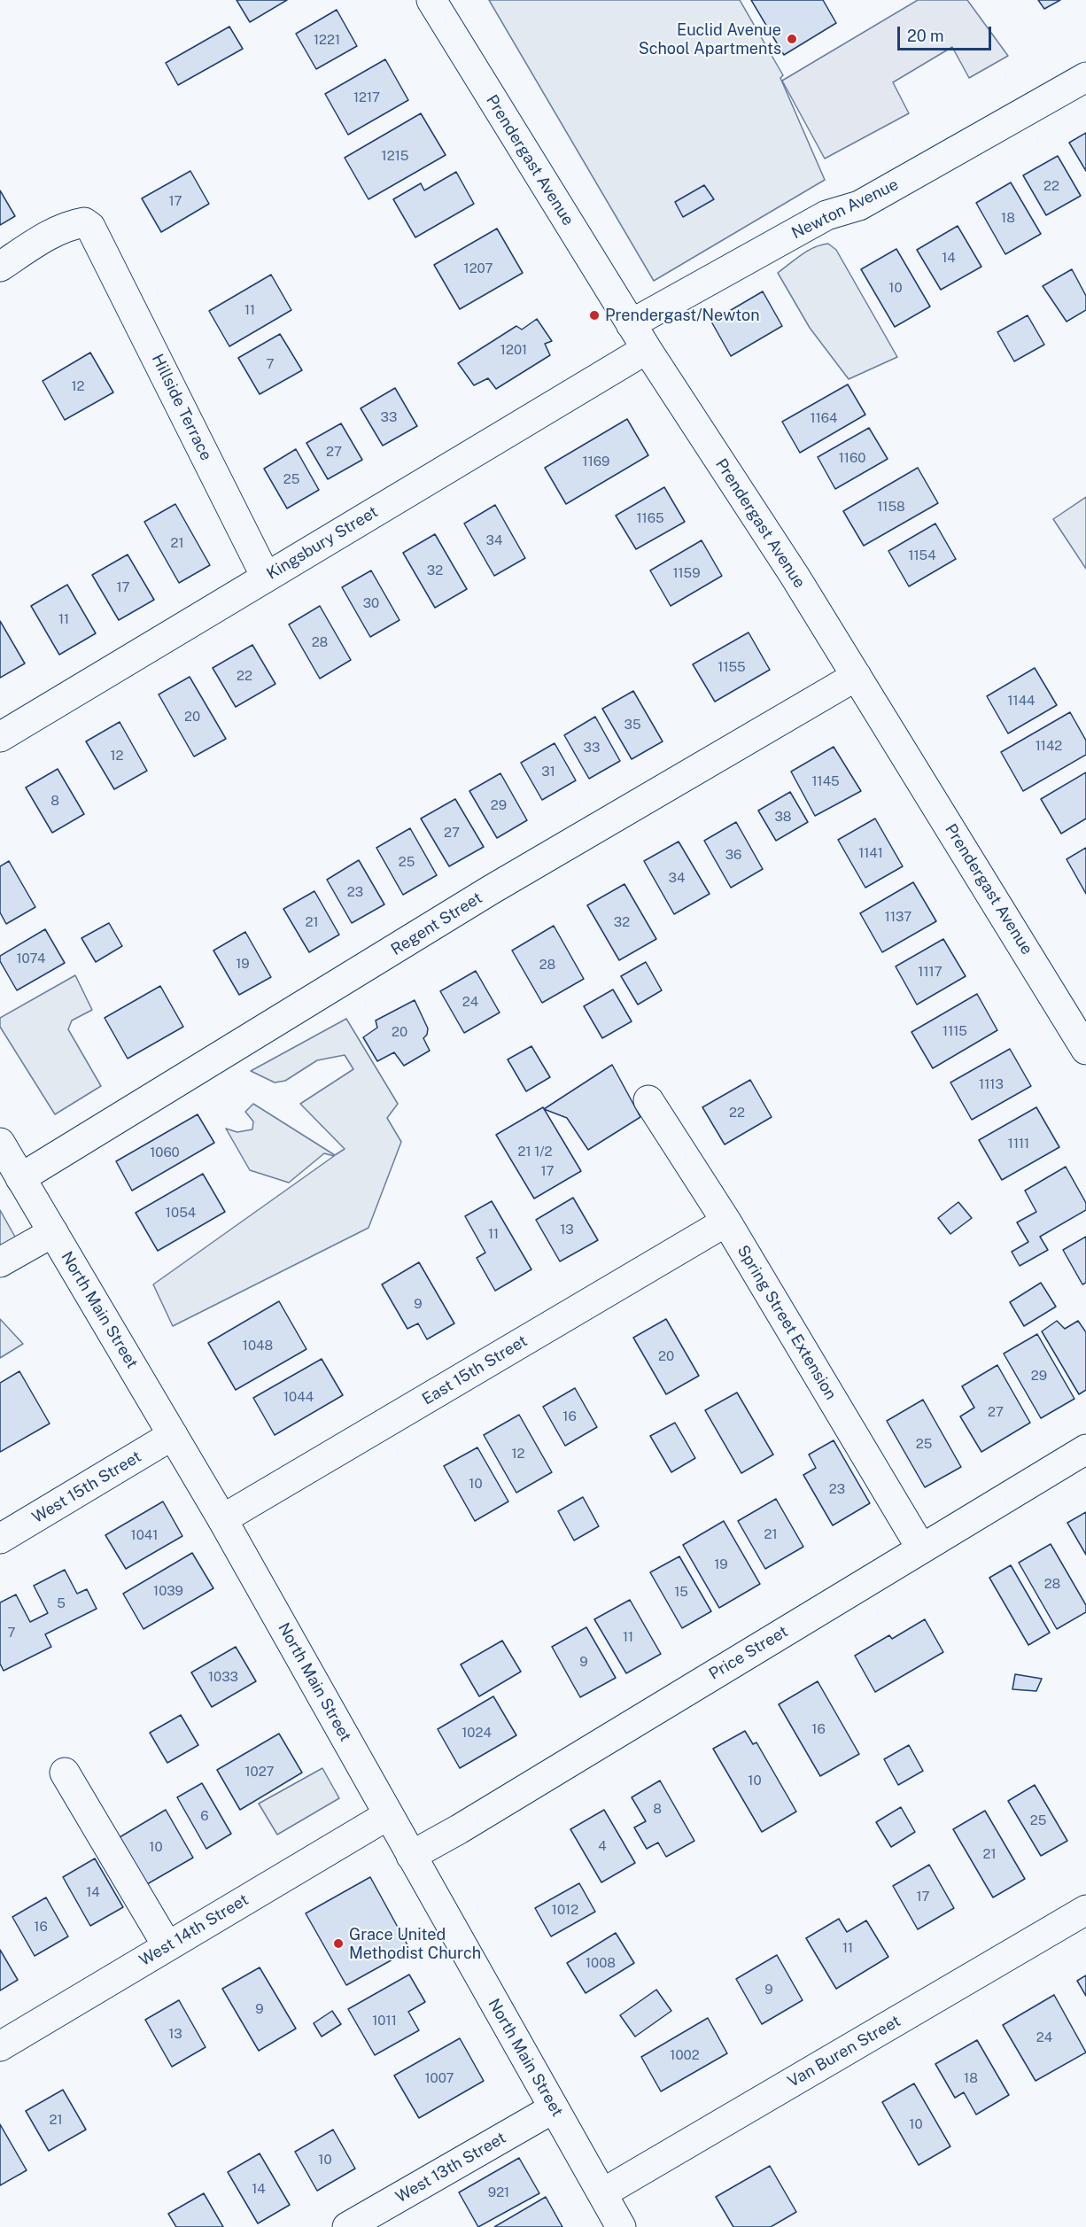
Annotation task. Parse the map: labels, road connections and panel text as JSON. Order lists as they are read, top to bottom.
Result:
{
  "streets": {
    "main road": [
      "Prendergast Avenue",
      "Newton Avenue",
      "Hillside Terrace",
      "Kingsbury Street",
      "Regent Street",
      "North Main Street",
      "Spring Street Extension",
      "East 15th Street",
      "West 15th Street",
      "Price Street",
      "West 14th Street",
      "Van Buren Street",
      "West 13th Street"
    ]
  },
  "crossings": [
    ["Prendergast Avenue", "Newton Avenue"],
    ["Prendergast Avenue", "Kingsbury Street"],
    ["Prendergast Avenue", "Regent Street"],
    ["Hillside Terrace", "Kingsbury Street"],
    ["Regent Street", "North Main Street"],
    ["North Main Street", "East 15th Street"],
    ["North Main Street", "West 15th Street"],
    ["North Main Street", "Price Street"],
    ["North Main Street", "West 14th Street"],
    ["North Main Street", "Van Buren Street"],
    ["North Main Street", "West 13th Street"],
    ["Spring Street Extension", "East 15th Street"],
    ["Spring Street Extension", "Price Street"]
  ],
  "places": ["Euclid Avenue School Apartments", "Prendergast/Newton", "Grace United Methodist Church"],
  "house_numbers": [
    "1221",
    "1217",
    "1215",
    "22",
    "17",
    "18",
    "14",
    "1207",
    "10",
    "11",
    "1201",
    "7",
    "12",
    "33",
    "1164",
    "27",
    "1160",
    "1169",
    "25",
    "1158",
    "1165",
    "34",
    "21",
    "1154",
    "32",
    "1159",
    "17",
    "30",
    "11",
    "28",
    "1155",
    "22",
    "1144",
    "20",
    "35",
    "1142",
    "33",
    "12",
    "31",
    "1145",
    "8",
    "29",
    "38",
    "27",
    "1141",
    "36",
    "25",
    "34",
    "23",
    "1137",
    "21",
    "32",
    "1074",
    "19",
    "28",
    "1117",
    "24",
    "1115",
    "20",
    "1113",
    "22",
    "1111",
    "21 1/2",
    "1060",
    "17",
    "1054",
    "13",
    "11",
    "9",
    "1048",
    "20",
    "29",
    "1044",
    "27",
    "16",
    "25",
    "12",
    "10",
    "23",
    "21",
    "1041",
    "19",
    "28",
    "1039",
    "15",
    "5",
    "7",
    "11",
    "9",
    "1033",
    "16",
    "1024",
    "1027",
    "10",
    "8",
    "6",
    "25",
    "4",
    "10",
    "21",
    "14",
    "17",
    "1012",
    "16",
    "11",
    "1008",
    "9",
    "9",
    "1011",
    "13",
    "24",
    "1002",
    "1007",
    "18",
    "21",
    "10",
    "10",
    "14",
    "921"
  ],
  "scale_bar": "20 m"
}
